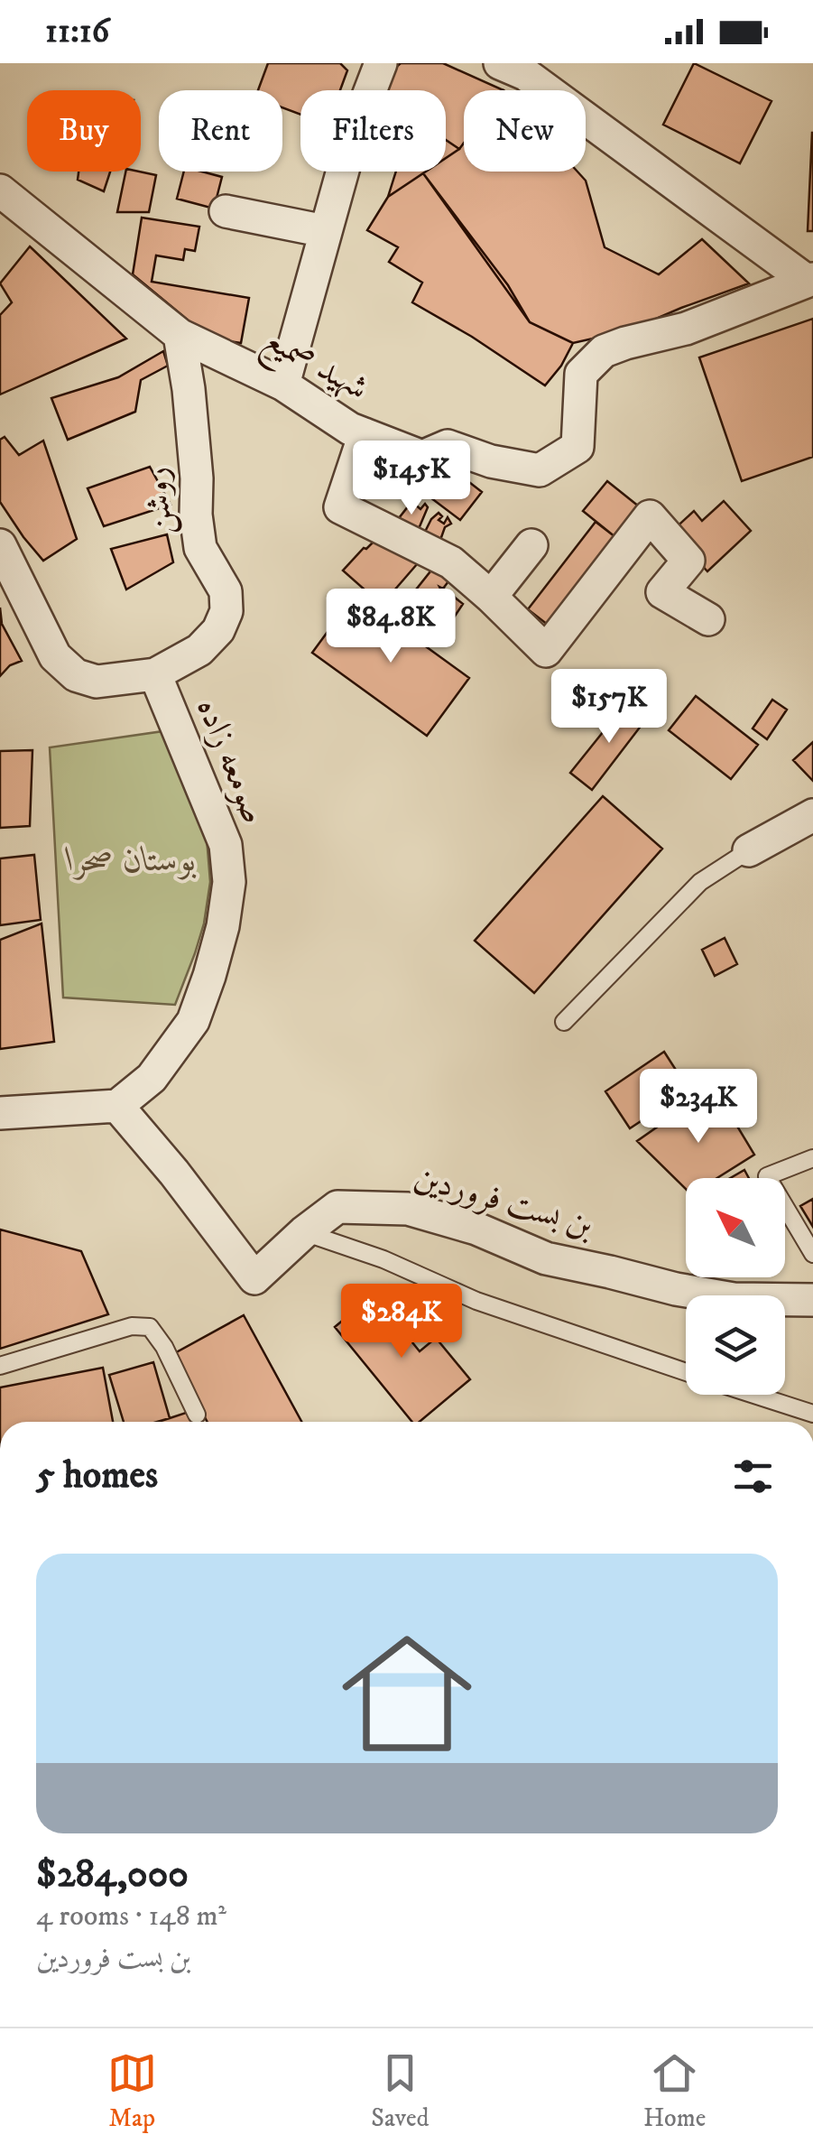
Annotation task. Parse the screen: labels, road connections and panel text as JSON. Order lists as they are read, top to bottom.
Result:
{
  "streets": {
    "street": [
      "شهید صمیع",
      "روشن",
      "صومعه زاده",
      "بن بست فروردین"
    ]
  },
  "crossings": [
    ["شهید صمیع", "روشن"],
    ["روشن", "صومعه زاده"],
    ["صومعه زاده", "بن بست فروردین"]
  ],
  "parks": ["بوستان صحرا"],
  "north": "top left",
  "page": {
    "status": "11:16",
    "chip": [
      "Buy",
      "Rent",
      "Filters",
      "New"
    ],
    "price": [
      "$145K",
      "$84.8K",
      "$157K",
      "$234K",
      "$284K"
    ],
    "heading": "5 homes",
    "list": [
      {
        "name": "$284,000",
        "note": "4 rooms · 148 m² · بن بست فروردین"
      }
    ],
    "tabs": ["Map", "Saved", "Home"]
  }
}
